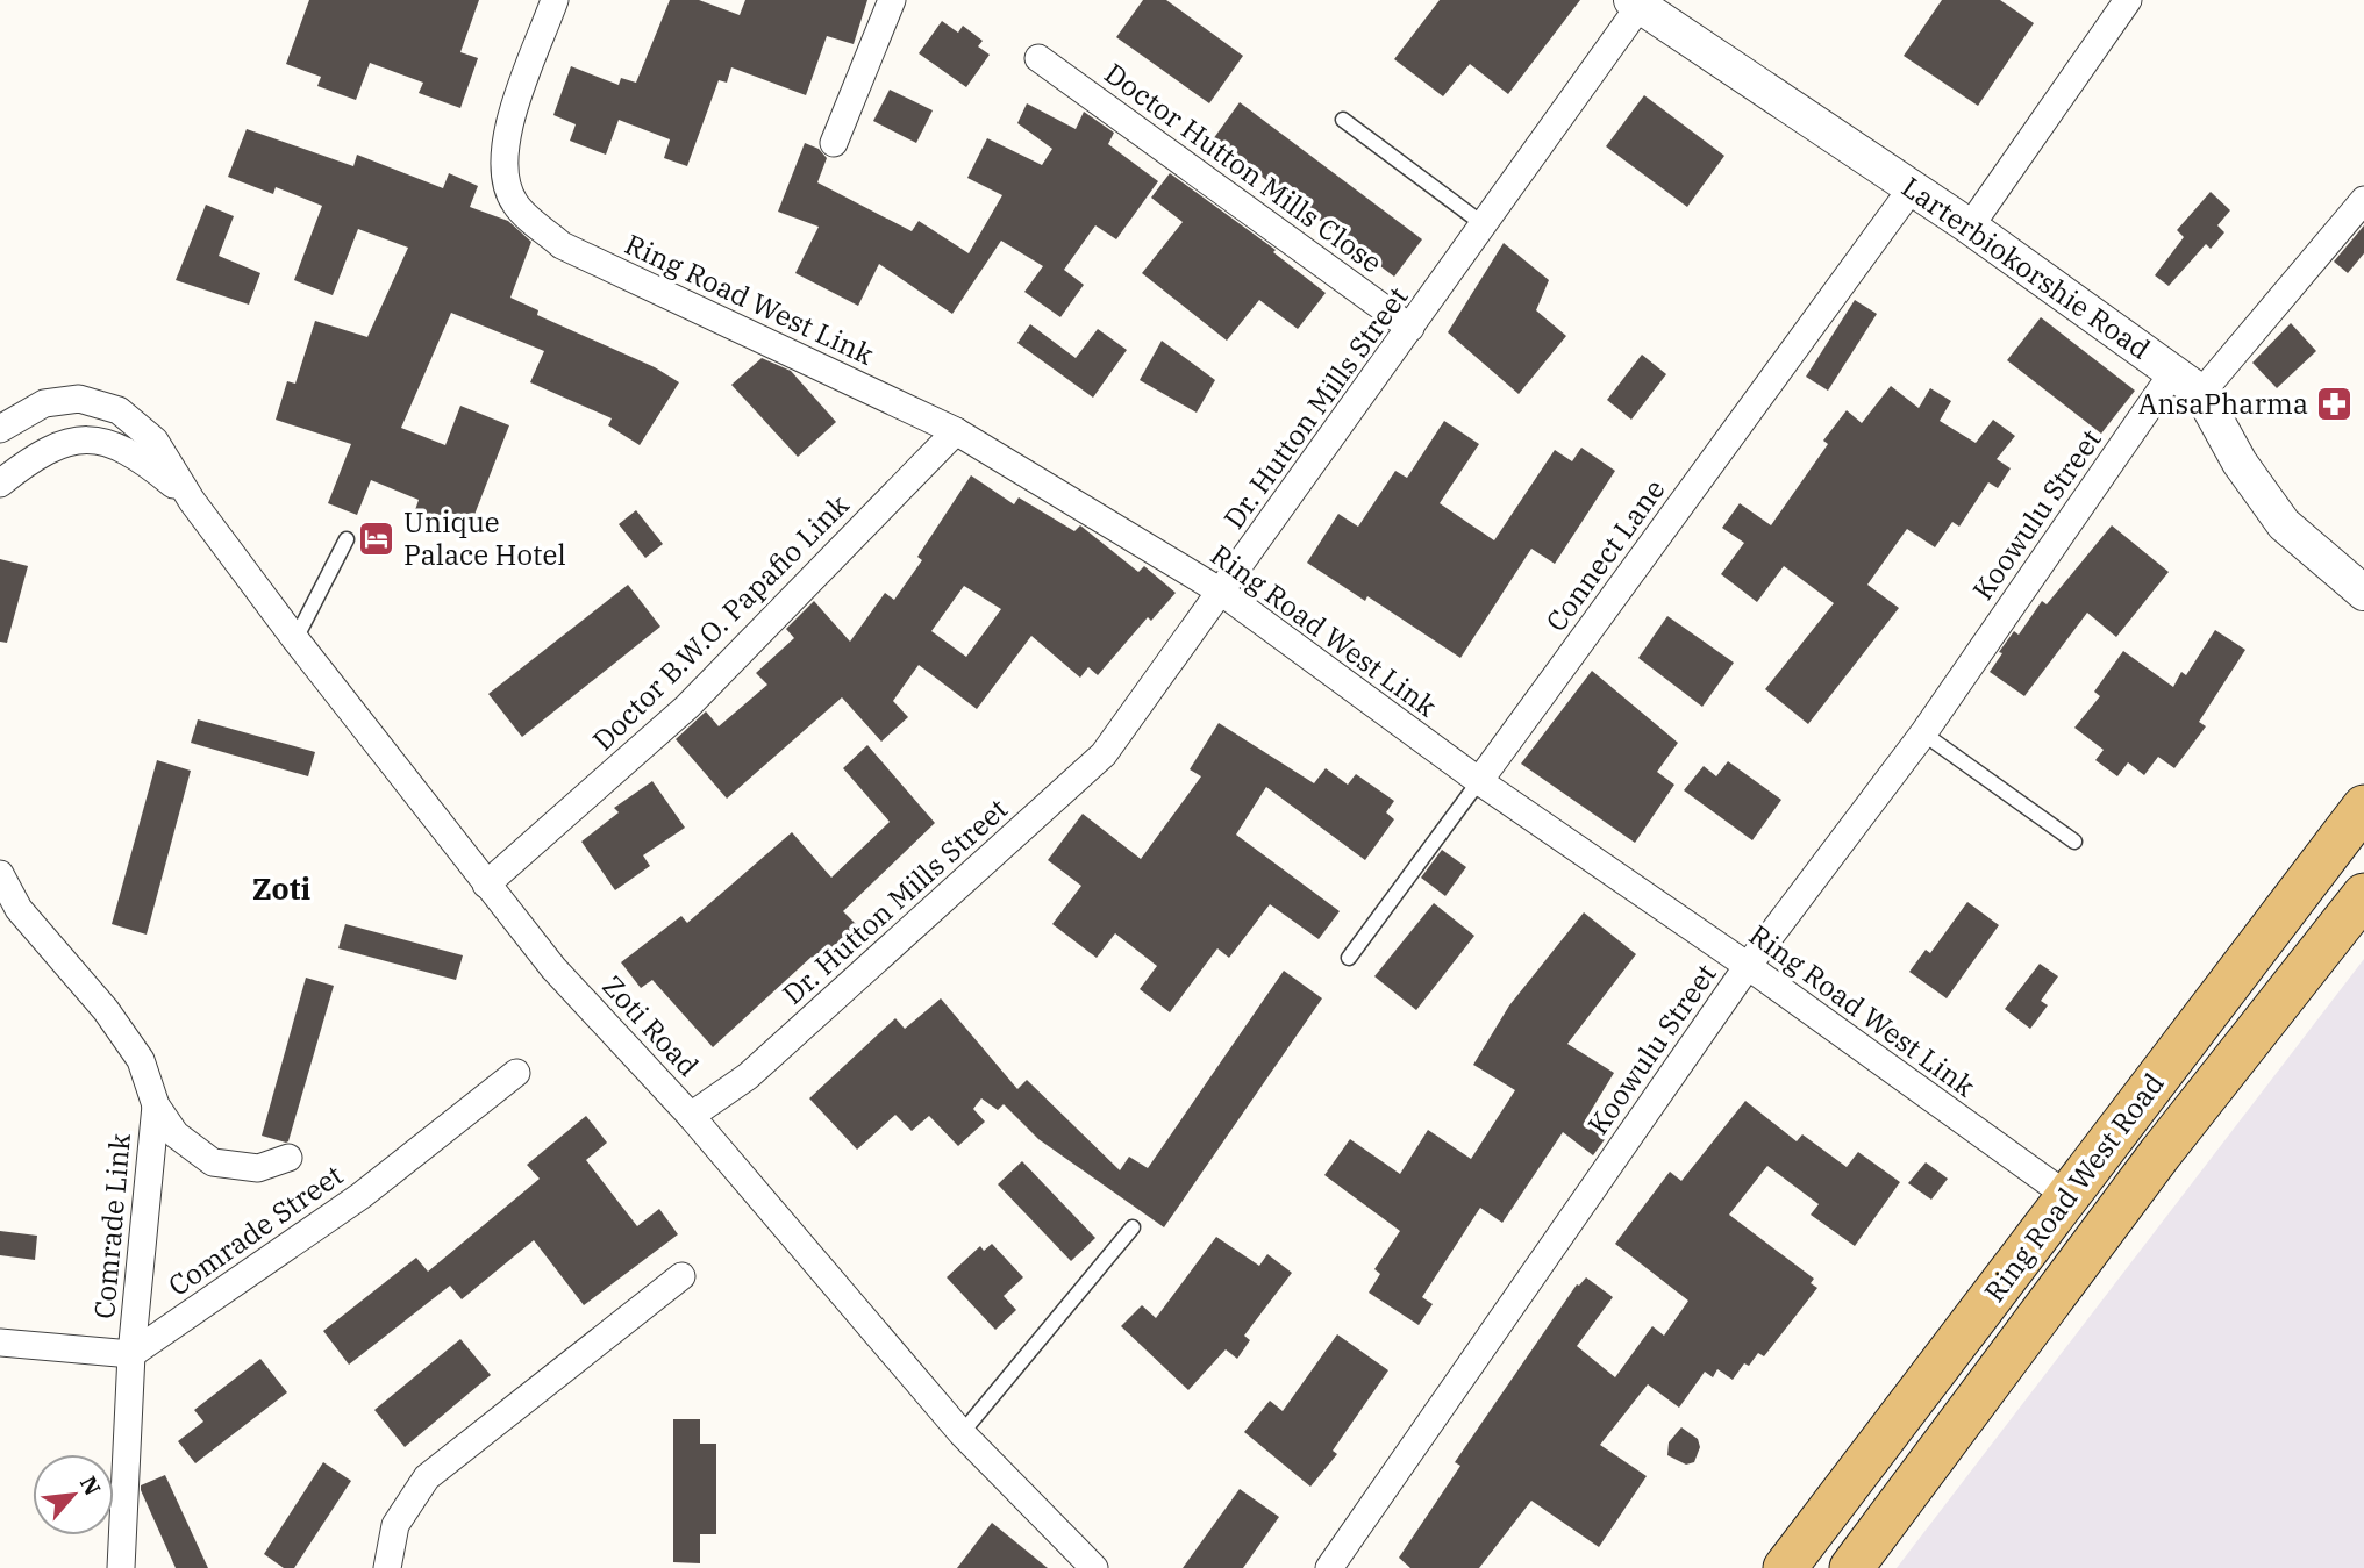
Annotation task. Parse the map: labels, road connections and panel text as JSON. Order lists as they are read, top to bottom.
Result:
{
  "streets": {
    "main road": ["Ring Road West Road"],
    "street": [
      "Doctor Hutton Mills Close",
      "Larterbiokorshie Road",
      "Ring Road West Link",
      "Dr. Hutton Mills Street",
      "Koowulu Street",
      "Connect Lane",
      "Doctor B.W.O. Papafio Link",
      "Zoti Road",
      "Comrade Link",
      "Comrade Street"
    ]
  },
  "crossings": [
    ["Doctor Hutton Mills Close", "Dr. Hutton Mills Street"],
    ["Larterbiokorshie Road", "Dr. Hutton Mills Street"],
    ["Larterbiokorshie Road", "Koowulu Street"],
    ["Larterbiokorshie Road", "Connect Lane"],
    ["Ring Road West Link", "Dr. Hutton Mills Street"],
    ["Ring Road West Link", "Koowulu Street"],
    ["Ring Road West Link", "Connect Lane"],
    ["Ring Road West Link", "Doctor B.W.O. Papafio Link"],
    ["Ring Road West Link", "Ring Road West Road"],
    ["Dr. Hutton Mills Street", "Zoti Road"],
    ["Doctor B.W.O. Papafio Link", "Zoti Road"],
    ["Comrade Link", "Comrade Street"]
  ],
  "districts": ["Zoti"],
  "places": {
    "pharmacy": ["AnsaPharma"],
    "hotel": ["Unique Palace Hotel"]
  },
  "north": "top right"
}
